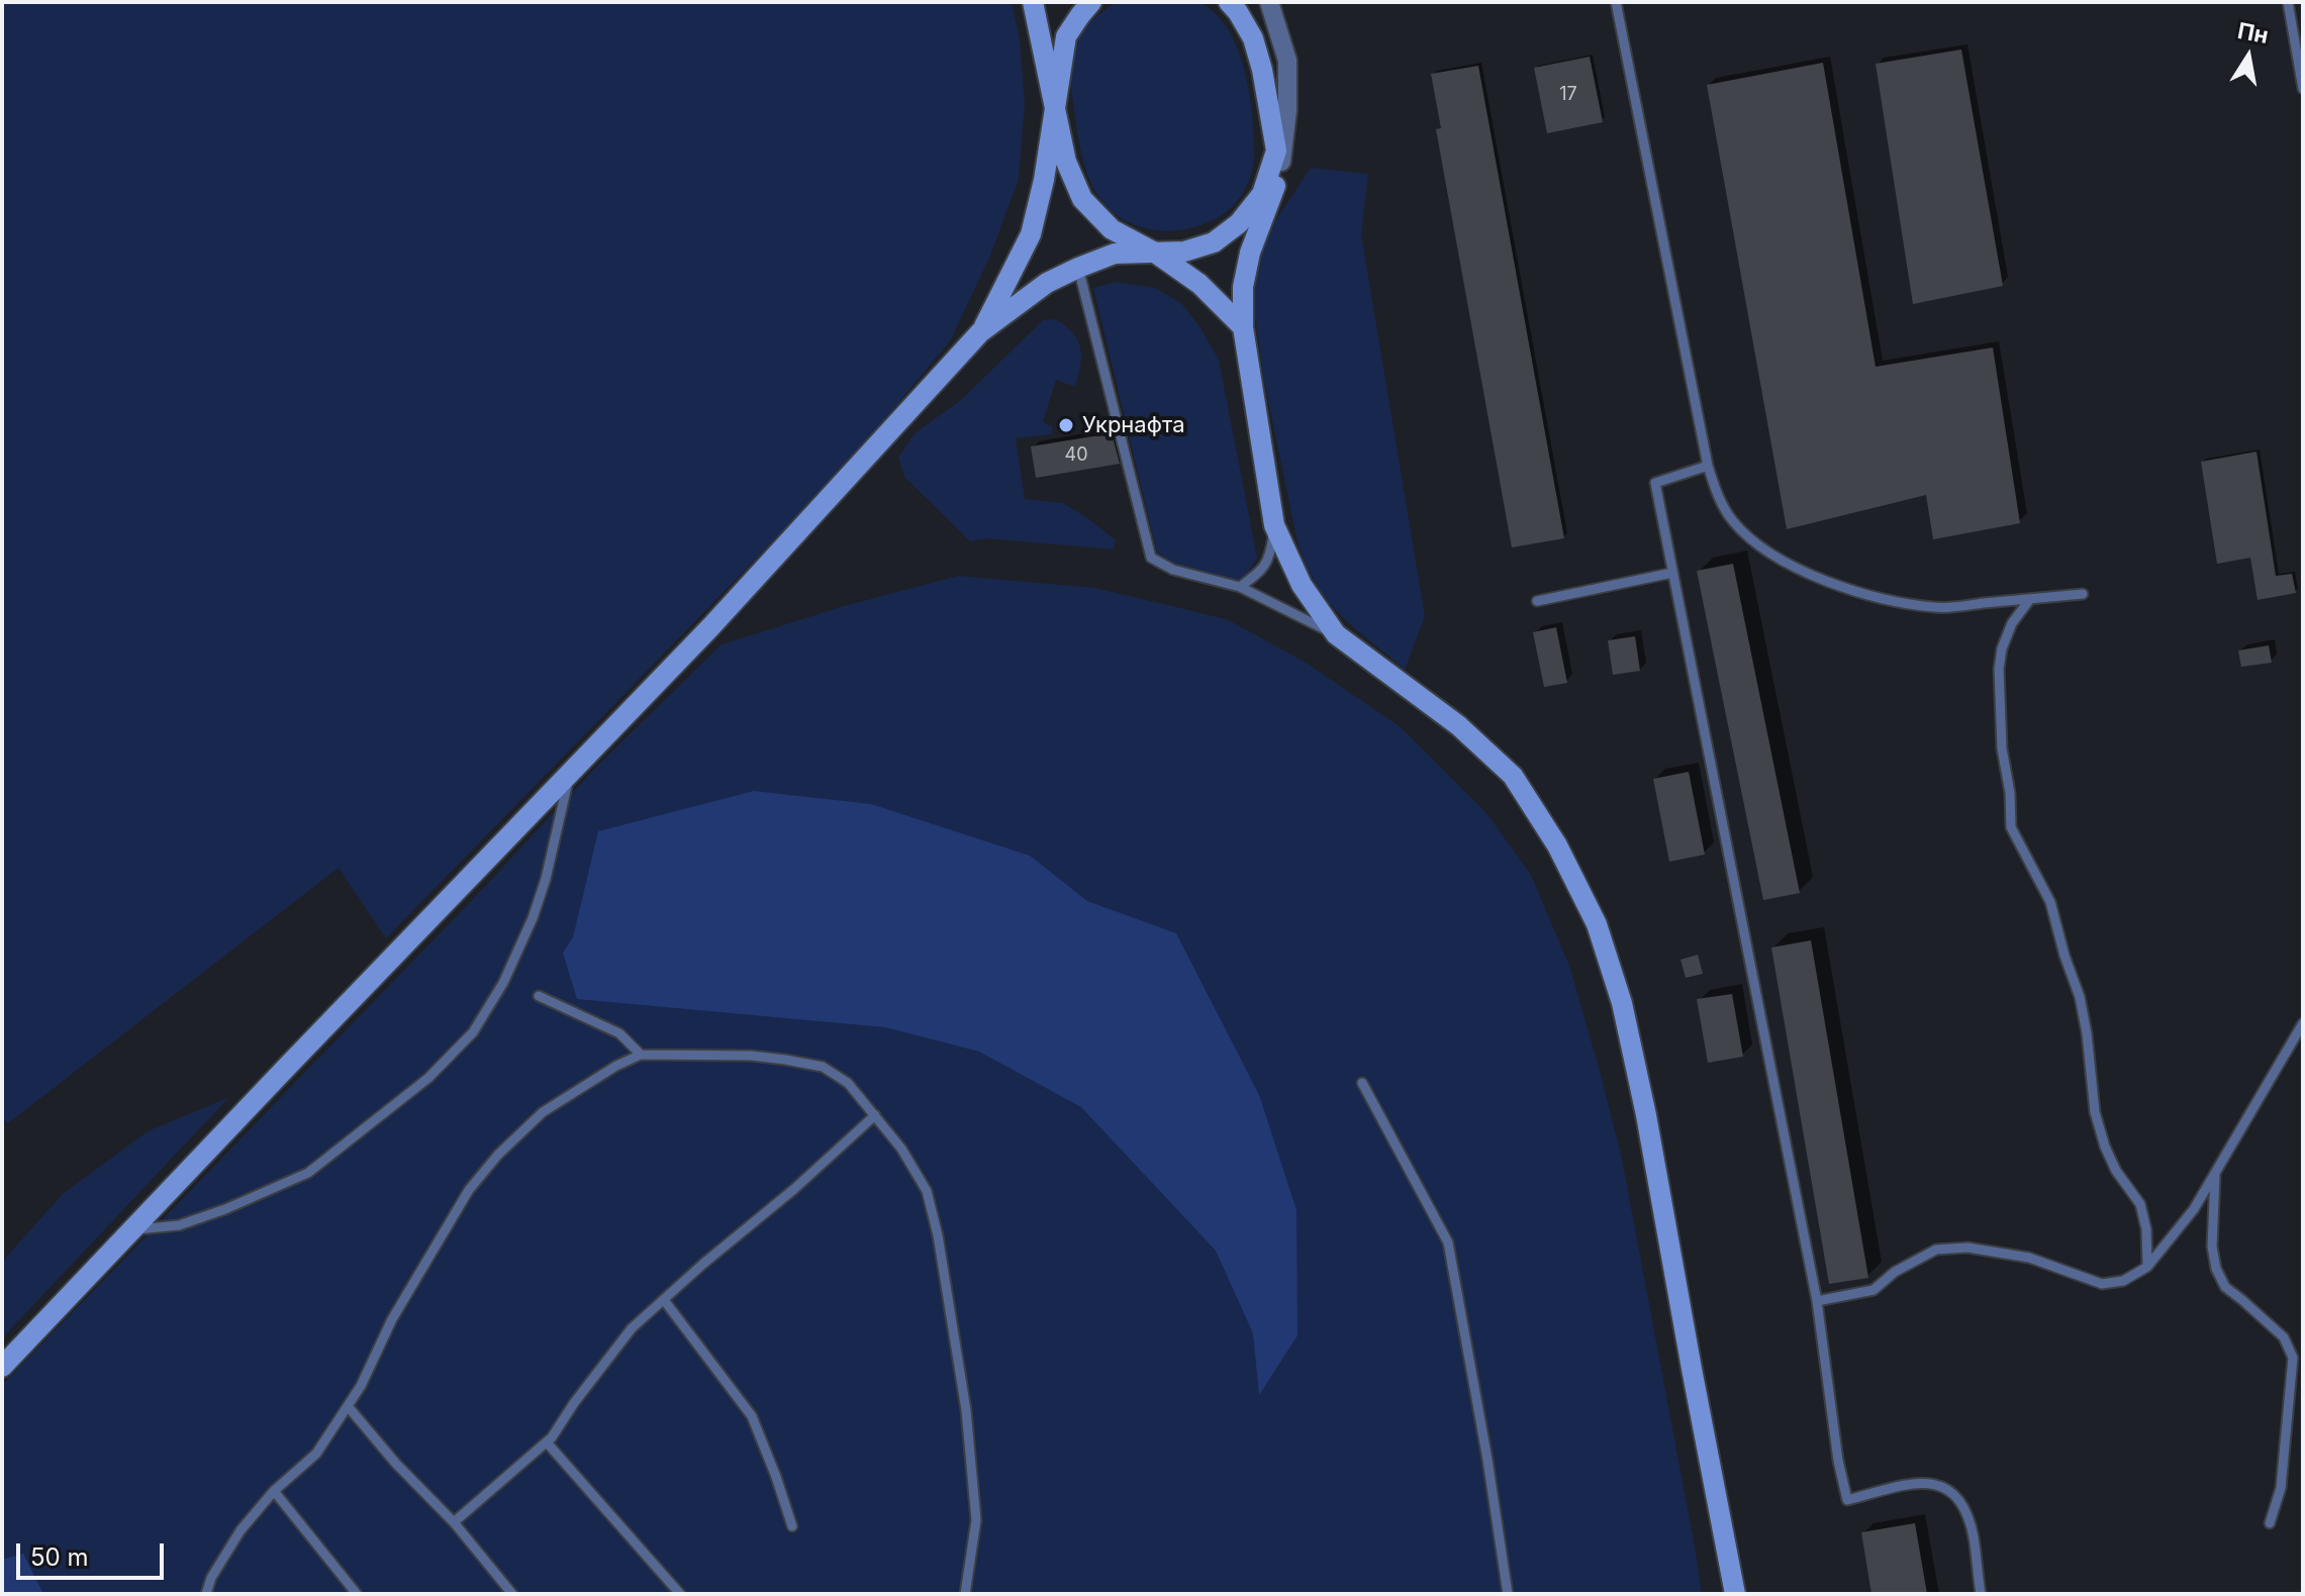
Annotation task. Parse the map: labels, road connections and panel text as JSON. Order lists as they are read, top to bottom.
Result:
{
  "places": ["Укрнафта"],
  "house_numbers": ["17", "40"],
  "scale_bar": "50 m",
  "north": "top"
}
